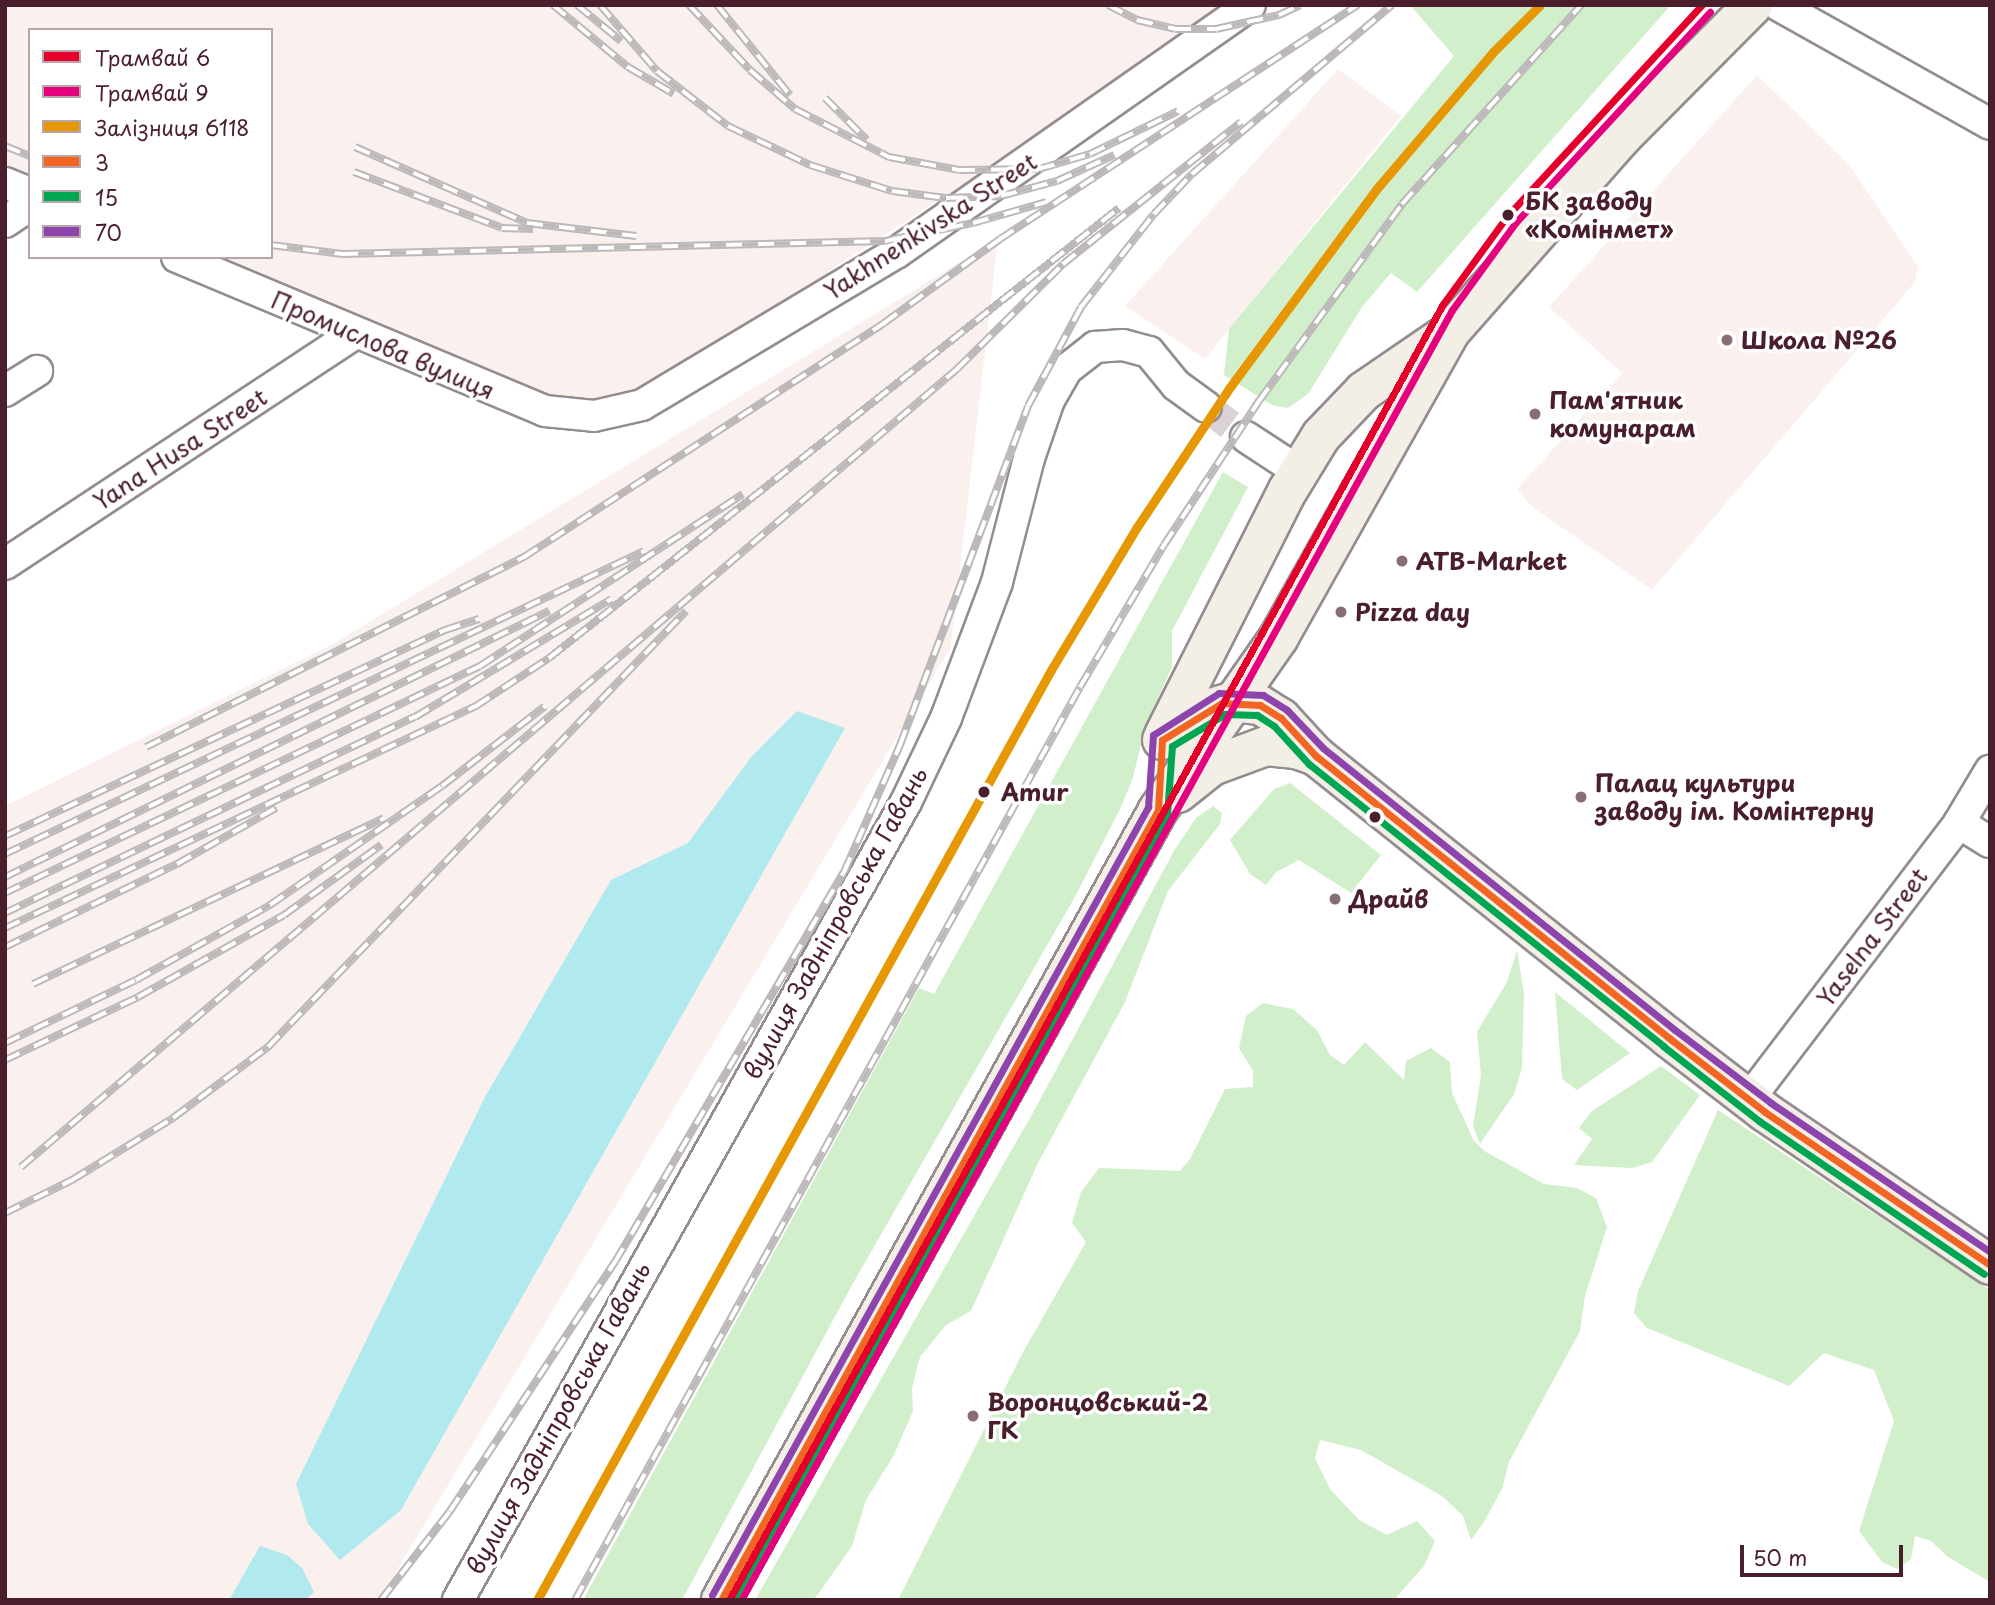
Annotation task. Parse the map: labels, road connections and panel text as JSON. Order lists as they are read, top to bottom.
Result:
{
  "streets": {
    "street": [
      "Yakhnenkivska Street",
      "Промислова вулиця",
      "Yana Husa Street",
      "вулиця Задніпровська Гавань",
      "Yaselna Street"
    ]
  },
  "crossings": [
    ["Yakhnenkivska Street", "Промислова вулиця"],
    ["Промислова вулиця", "Yana Husa Street"]
  ],
  "places": [
    "БК заводу «Комінмет»",
    "Школа №26",
    "Пам'ятник комунарам",
    "ATB-Market",
    "Pizza day",
    "Amur",
    "Палац культури заводу ім. Комінтерну",
    "Драйв",
    "Воронцовський-2 ГК"
  ],
  "lines": [
    "tram line 6",
    "rail line 6118",
    "tram line 9",
    "transit line 70",
    "transit line 3",
    "transit line 15"
  ],
  "legend": [
    "Трамвай 6",
    "Трамвай 9",
    "Залізниця 6118",
    "3",
    "15",
    "70"
  ],
  "scale_bar": "50 m"
}
